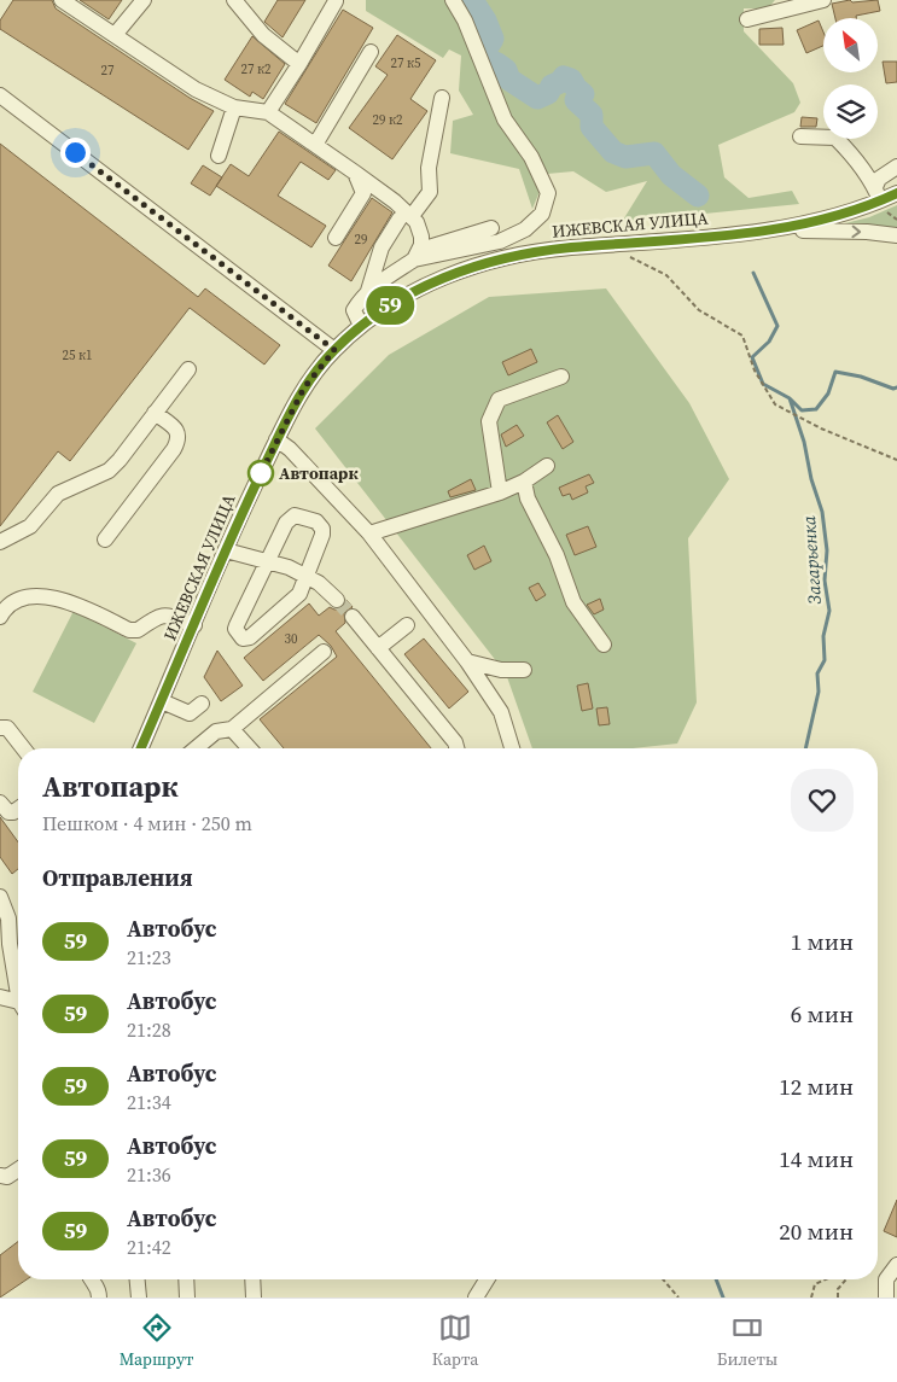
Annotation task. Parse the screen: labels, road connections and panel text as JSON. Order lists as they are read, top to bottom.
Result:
{
  "streets": {
    "street": ["ИЖЕВСКАЯ УЛИЦА"]
  },
  "water": ["Загарьенка"],
  "places": ["Автопарк"],
  "lines": ["bus line 59"],
  "house_numbers": [
    "27 к5",
    "27 к2",
    "27",
    "29 к2",
    "29",
    "25 к1",
    "30"
  ],
  "north": "top left",
  "page": {
    "on_map": "59",
    "heading": [
      ["Автопарк", "Пешком · 4 мин · 250 m"],
      "Отправления"
    ],
    "list": [
      {
        "mark": "59",
        "name": "Автобус",
        "note": "21:23",
        "value": "1 мин"
      },
      {
        "mark": "59",
        "name": "Автобус",
        "note": "21:28",
        "value": "6 мин"
      },
      {
        "mark": "59",
        "name": "Автобус",
        "note": "21:34",
        "value": "12 мин"
      },
      {
        "mark": "59",
        "name": "Автобус",
        "note": "21:36",
        "value": "14 мин"
      },
      {
        "mark": "59",
        "name": "Автобус",
        "note": "21:42",
        "value": "20 мин"
      }
    ],
    "tabs": ["Маршрут", "Карта", "Билеты"]
  }
}
